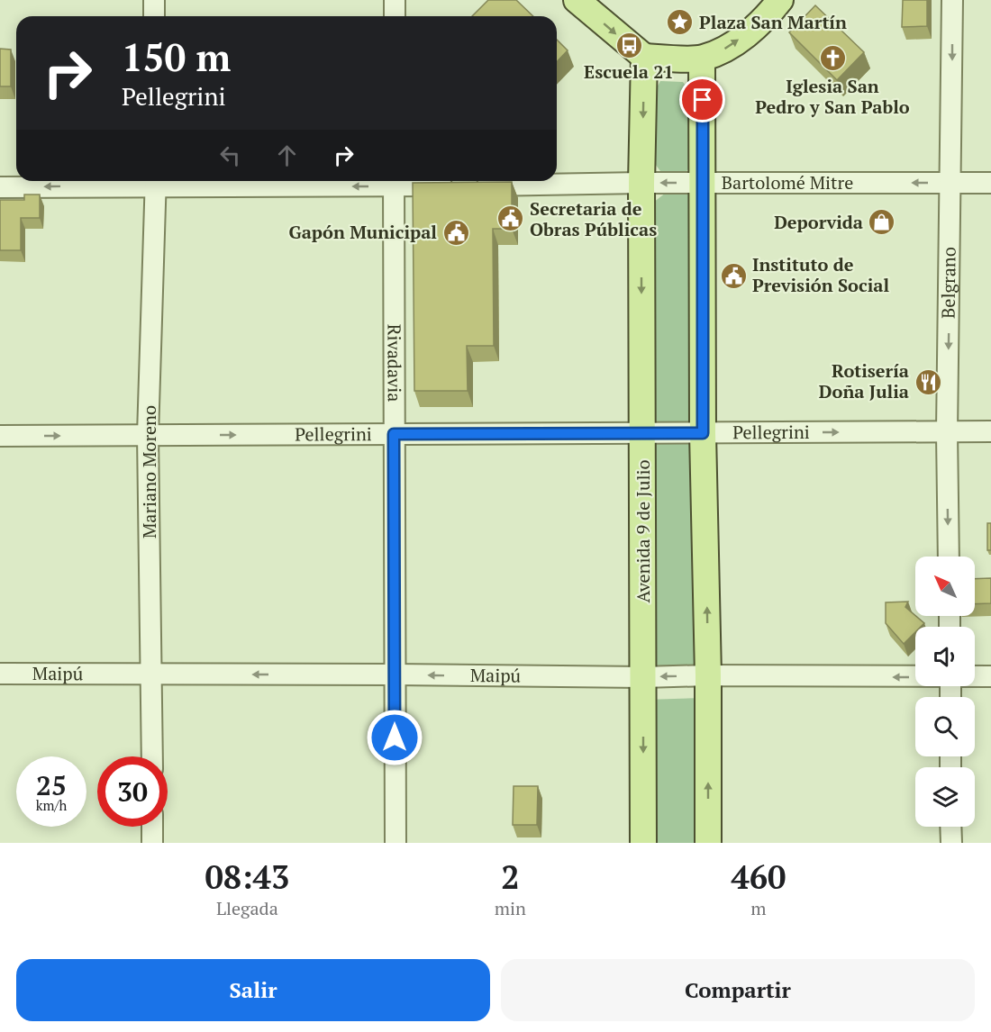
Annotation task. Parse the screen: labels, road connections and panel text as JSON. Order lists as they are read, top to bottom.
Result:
{
  "streets": {
    "main road": ["Avenida 9 de Julio"],
    "street": [
      "Bartolomé Mitre",
      "Belgrano",
      "Rivadavia",
      "Pellegrini",
      "Mariano Moreno",
      "Maipú"
    ]
  },
  "crossings": [
    ["Bartolomé Mitre", "Belgrano"],
    ["Bartolomé Mitre", "Rivadavia"],
    ["Bartolomé Mitre", "Mariano Moreno"],
    ["Bartolomé Mitre", "Avenida 9 de Julio"],
    ["Belgrano", "Pellegrini"],
    ["Rivadavia", "Pellegrini"],
    ["Rivadavia", "Maipú"],
    ["Pellegrini", "Mariano Moreno"],
    ["Pellegrini", "Avenida 9 de Julio"],
    ["Mariano Moreno", "Maipú"],
    ["Avenida 9 de Julio", "Maipú"]
  ],
  "one_way": [
    "Bartolomé Mitre",
    "Belgrano",
    "Pellegrini",
    "Maipú"
  ],
  "places": {
    "place": ["Plaza San Martín"],
    "bus stop": ["Escuela 21"],
    "church": ["Iglesia San Pedro y San Pablo"],
    "public building": ["Secretaria de Obras Públicas", "Gapón Municipal", "Instituto de Previsión Social"],
    "shop": ["Deporvida"],
    "restaurant": ["Rotisería Doña Julia"]
  },
  "north": "top left",
  "page": {
    "turn": ["150 m", "Pellegrini"],
    "speed": "25 km/h",
    "limit": "30",
    "eta": [
      "08:43",
      "Llegada",
      "2",
      "min",
      "460",
      "m"
    ],
    "buttons": ["Salir", "Compartir"]
  }
}
